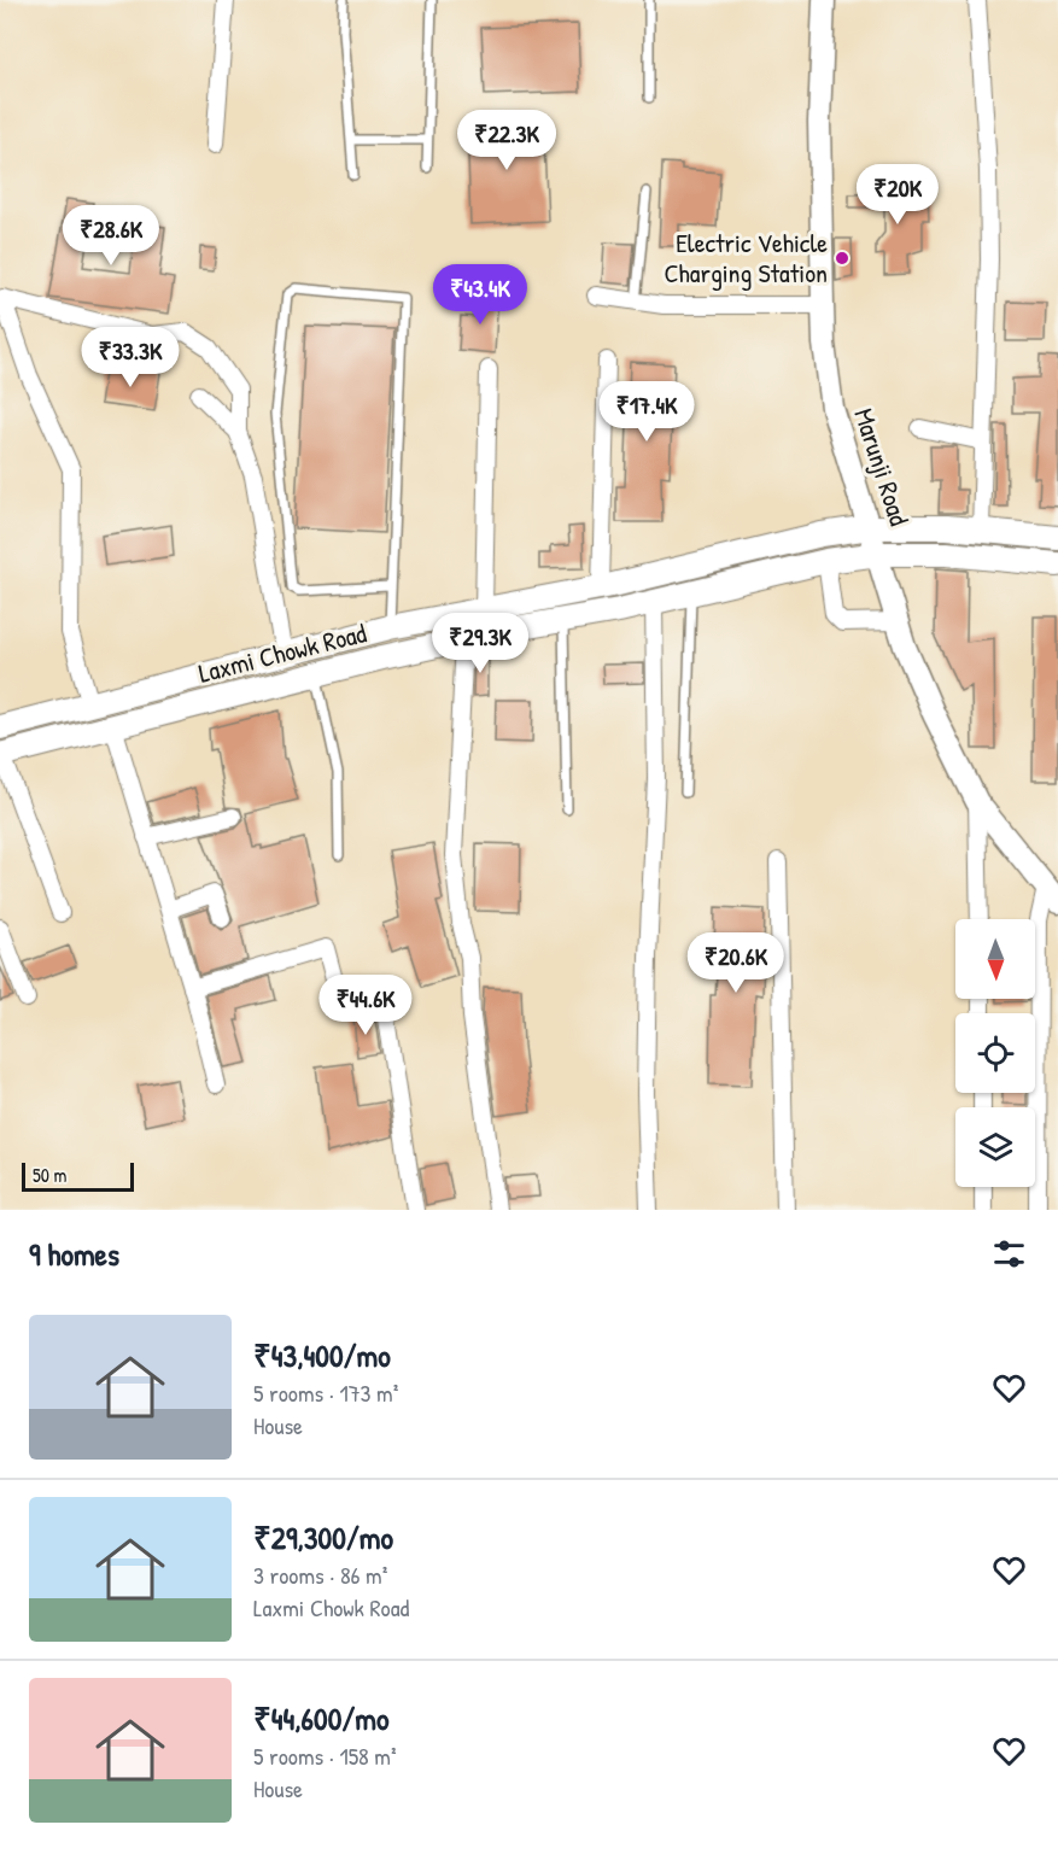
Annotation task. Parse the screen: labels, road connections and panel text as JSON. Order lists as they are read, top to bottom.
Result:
{
  "streets": {
    "main road": ["Laxmi Chowk Road"],
    "street": ["Marunji Road"]
  },
  "crossings": [
    ["Marunji Road", "Laxmi Chowk Road"]
  ],
  "places": ["Electric Vehicle Charging Station"],
  "scale_bar": "50 m",
  "north": "bottom",
  "page": {
    "price": [
      "₹22.3K",
      "₹20K",
      "₹28.6K",
      "₹43.4K",
      "₹33.3K",
      "₹17.4K",
      "₹29.3K",
      "₹20.6K",
      "₹44.6K"
    ],
    "scale": "50 m",
    "heading": "9 homes",
    "list": [
      {
        "name": "₹43,400/mo",
        "note": "5 rooms · 173 m² · House"
      },
      {
        "name": "₹29,300/mo",
        "note": "3 rooms · 86 m² · Laxmi Chowk Road"
      },
      {
        "name": "₹44,600/mo",
        "note": "5 rooms · 158 m² · House"
      }
    ]
  }
}
